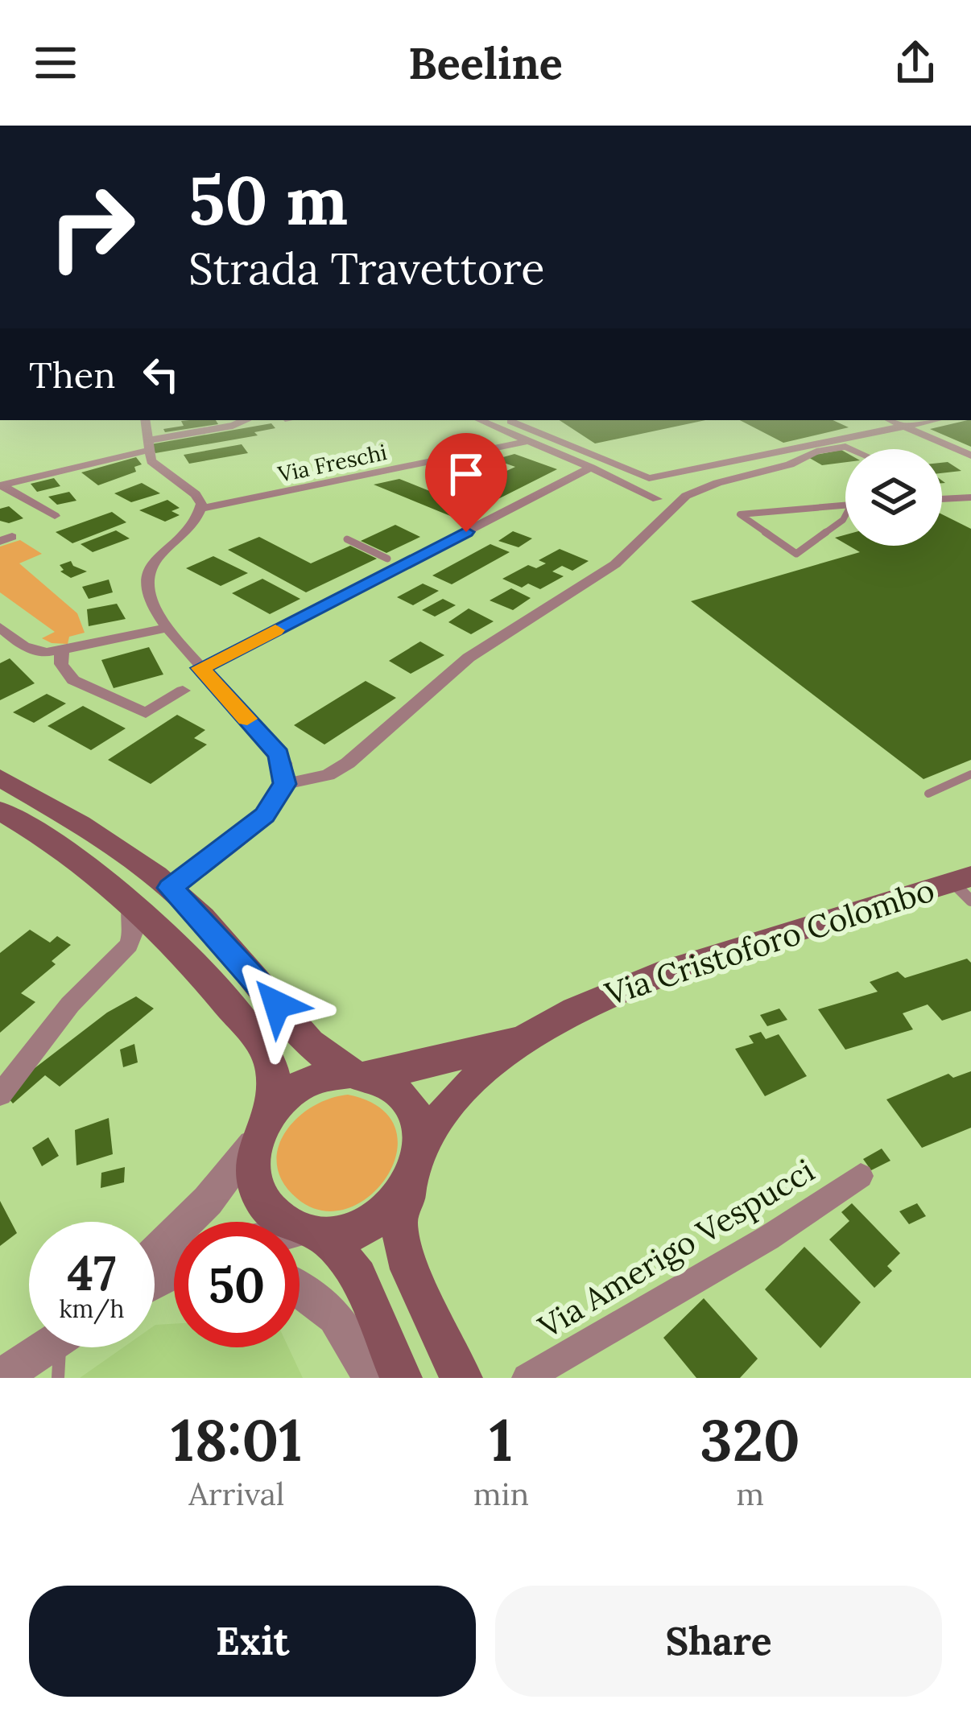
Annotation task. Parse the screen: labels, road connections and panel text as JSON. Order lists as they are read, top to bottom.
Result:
{
  "streets": {
    "main road": ["Via Cristoforo Colombo"],
    "street": ["Via Freschi", "Via Amerigo Vespucci"]
  },
  "page": {
    "header": "Beeline",
    "turn": ["50 m", "Strada Travettore"],
    "then": "Then",
    "speed": "47 km/h",
    "limit": "50",
    "eta": [
      "18:01",
      "Arrival",
      "1",
      "min",
      "320",
      "m"
    ],
    "buttons": ["Exit", "Share"]
  }
}
